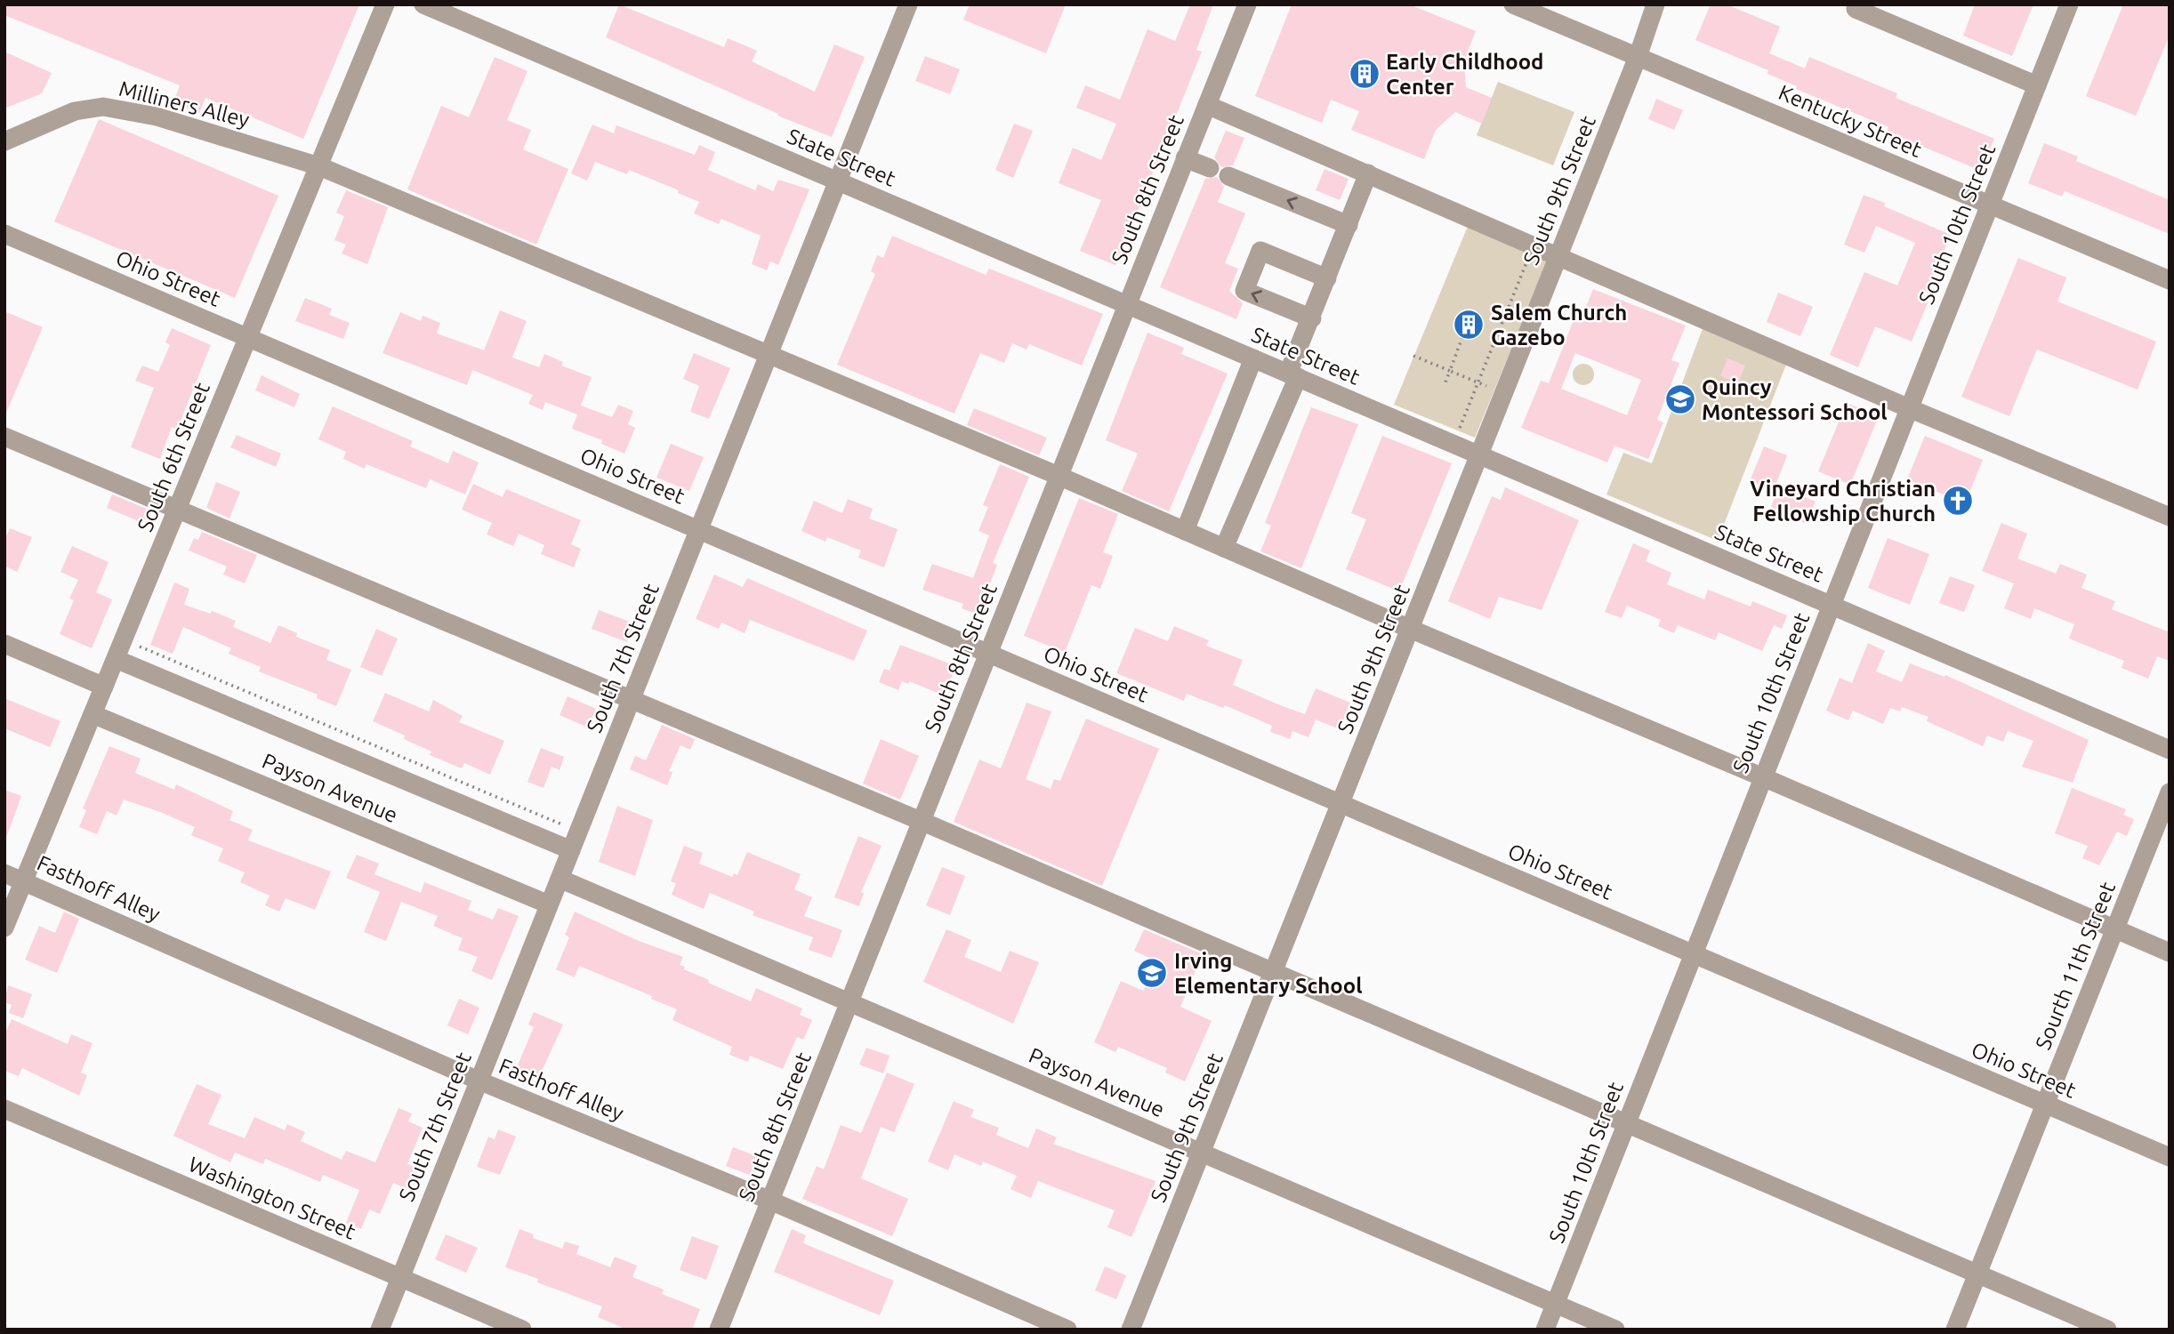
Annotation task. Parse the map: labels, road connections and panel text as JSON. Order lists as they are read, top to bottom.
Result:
{
  "streets": {
    "street": [
      "Milliners Alley",
      "Kentucky Street",
      "State Street",
      "South 8th Street",
      "South 9th Street",
      "South 10th Street",
      "Ohio Street",
      "South 6th Street",
      "South 7th Street",
      "Payson Avenue",
      "Fasthoff Alley",
      "Sourth 11th Street",
      "Washington Street"
    ]
  },
  "crossings": [
    ["Milliners Alley", "South 8th Street"],
    ["Milliners Alley", "South 9th Street"],
    ["Milliners Alley", "South 10th Street"],
    ["Milliners Alley", "South 6th Street"],
    ["Milliners Alley", "South 7th Street"],
    ["Milliners Alley", "Sourth 11th Street"],
    ["Kentucky Street", "South 9th Street"],
    ["Kentucky Street", "South 10th Street"],
    ["State Street", "South 8th Street"],
    ["State Street", "South 9th Street"],
    ["State Street", "South 10th Street"],
    ["State Street", "South 7th Street"],
    ["South 8th Street", "Ohio Street"],
    ["South 8th Street", "Payson Avenue"],
    ["South 8th Street", "Fasthoff Alley"],
    ["South 9th Street", "Ohio Street"],
    ["South 9th Street", "Payson Avenue"],
    ["South 10th Street", "Ohio Street"],
    ["South 10th Street", "Payson Avenue"],
    ["Ohio Street", "South 6th Street"],
    ["Ohio Street", "South 7th Street"],
    ["Ohio Street", "Sourth 11th Street"],
    ["South 6th Street", "Payson Avenue"],
    ["South 6th Street", "Fasthoff Alley"],
    ["South 7th Street", "Payson Avenue"],
    ["South 7th Street", "Fasthoff Alley"],
    ["South 7th Street", "Washington Street"]
  ],
  "places": {
    "building": ["Early Childhood Center", "Salem Church Gazebo"],
    "school or university": ["Quincy Montessori School", "Irving Elementary School"],
    "church": ["Vineyard Christian Fellowship Church"]
  }
}
